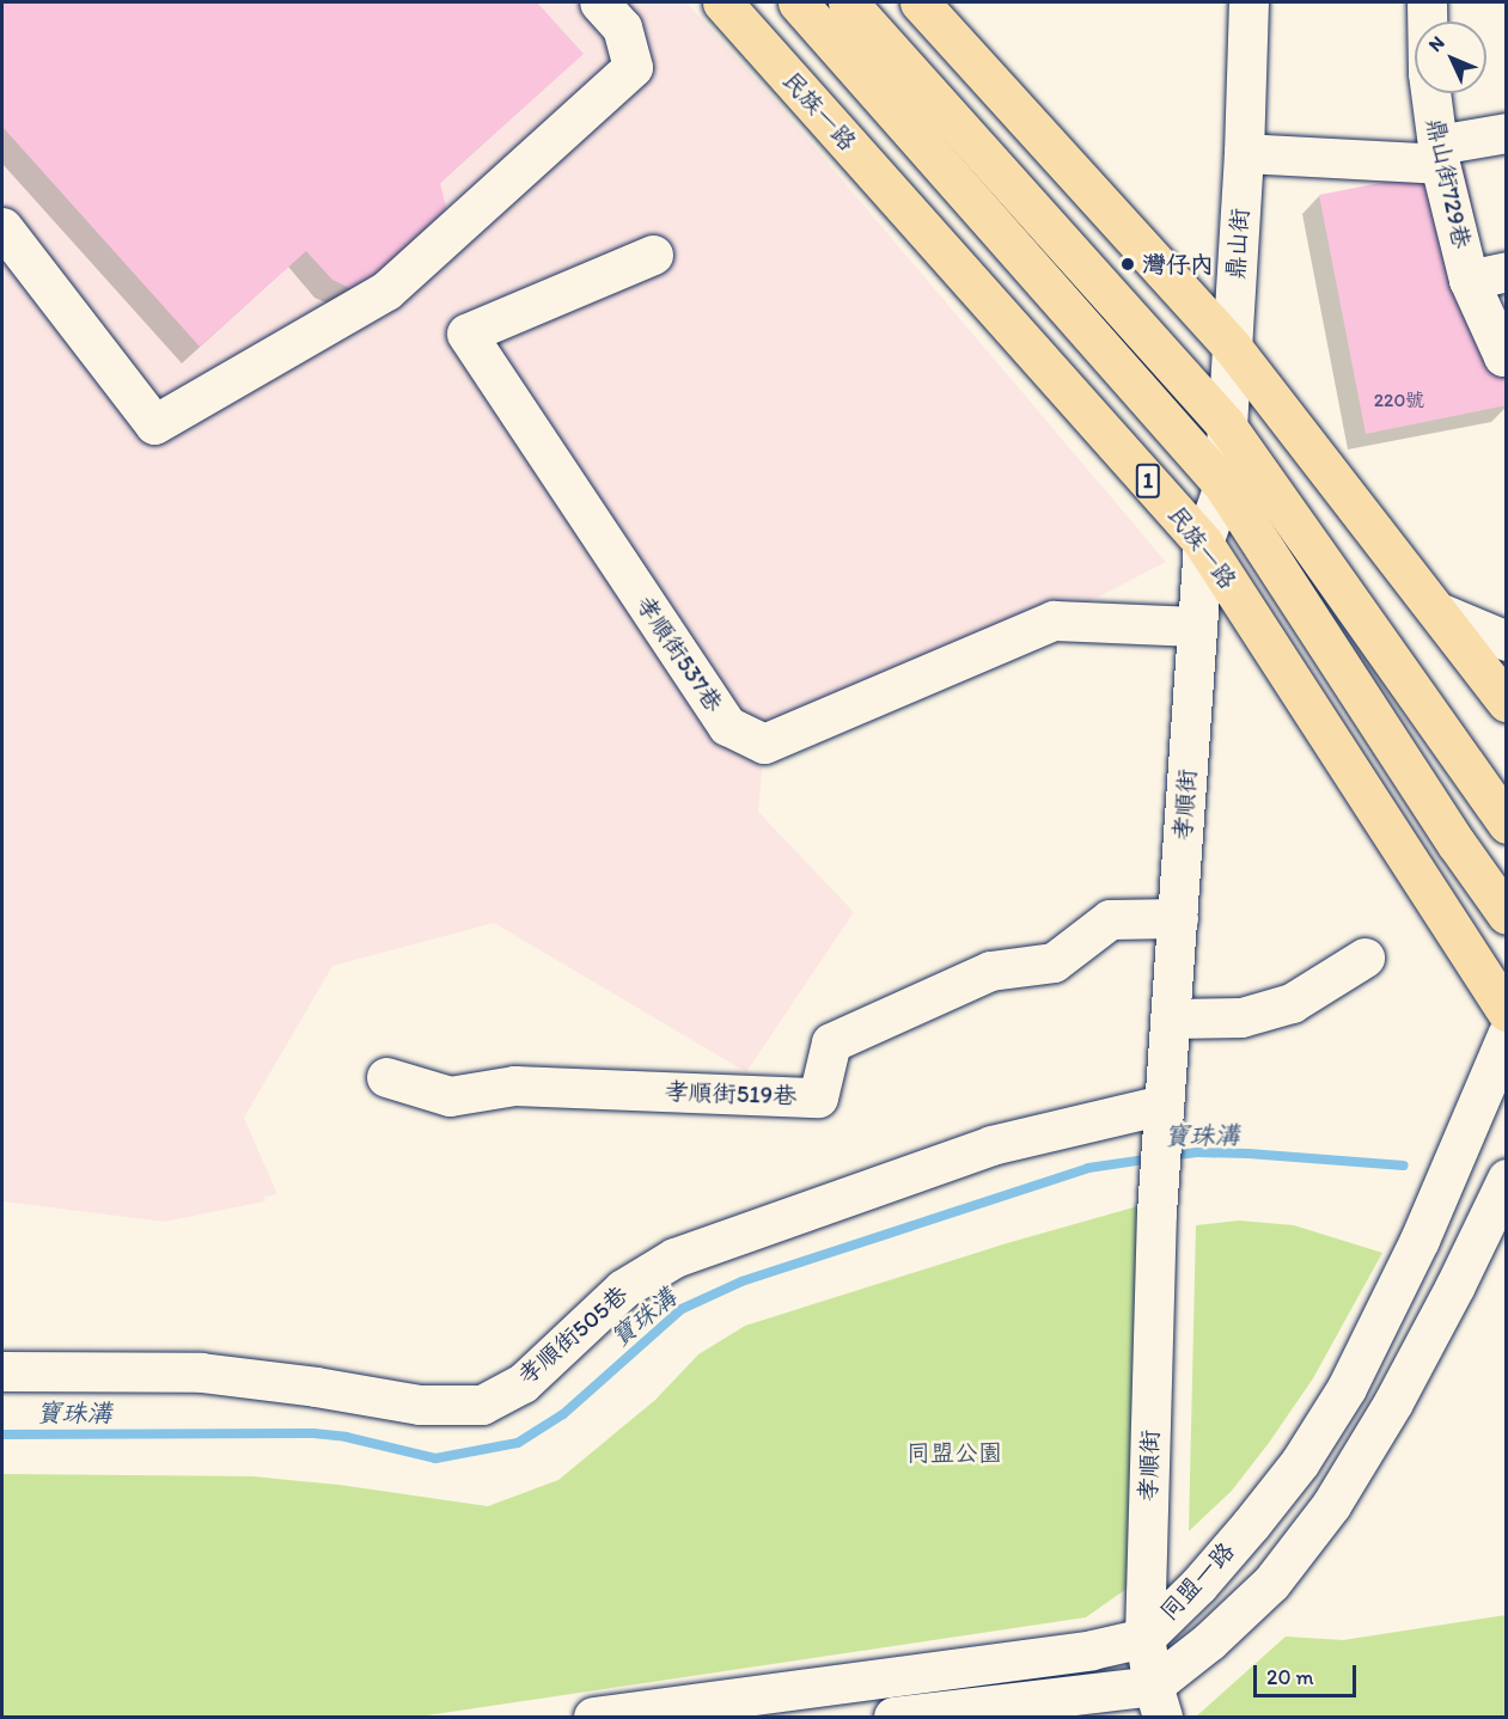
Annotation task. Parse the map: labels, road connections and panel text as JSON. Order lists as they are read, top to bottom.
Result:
{
  "streets": {
    "main road": ["民族一路", "1"],
    "street": [
      "鼎山街729巷",
      "鼎山街",
      "孝順街537巷",
      "孝順街",
      "孝順街519巷",
      "孝順街505巷",
      "同盟一路"
    ]
  },
  "crossings": [
    ["民族一路", "鼎山街"],
    ["民族一路", "孝順街"],
    ["鼎山街", "孝順街"],
    ["孝順街537巷", "孝順街"],
    ["孝順街", "孝順街519巷"],
    ["孝順街", "孝順街505巷"],
    ["孝順街", "同盟一路"]
  ],
  "water": ["寶珠溝"],
  "parks": ["同盟公園"],
  "places": ["灣仔內"],
  "house_numbers": ["220號"],
  "scale_bar": "20 m",
  "north": "top left"
}
